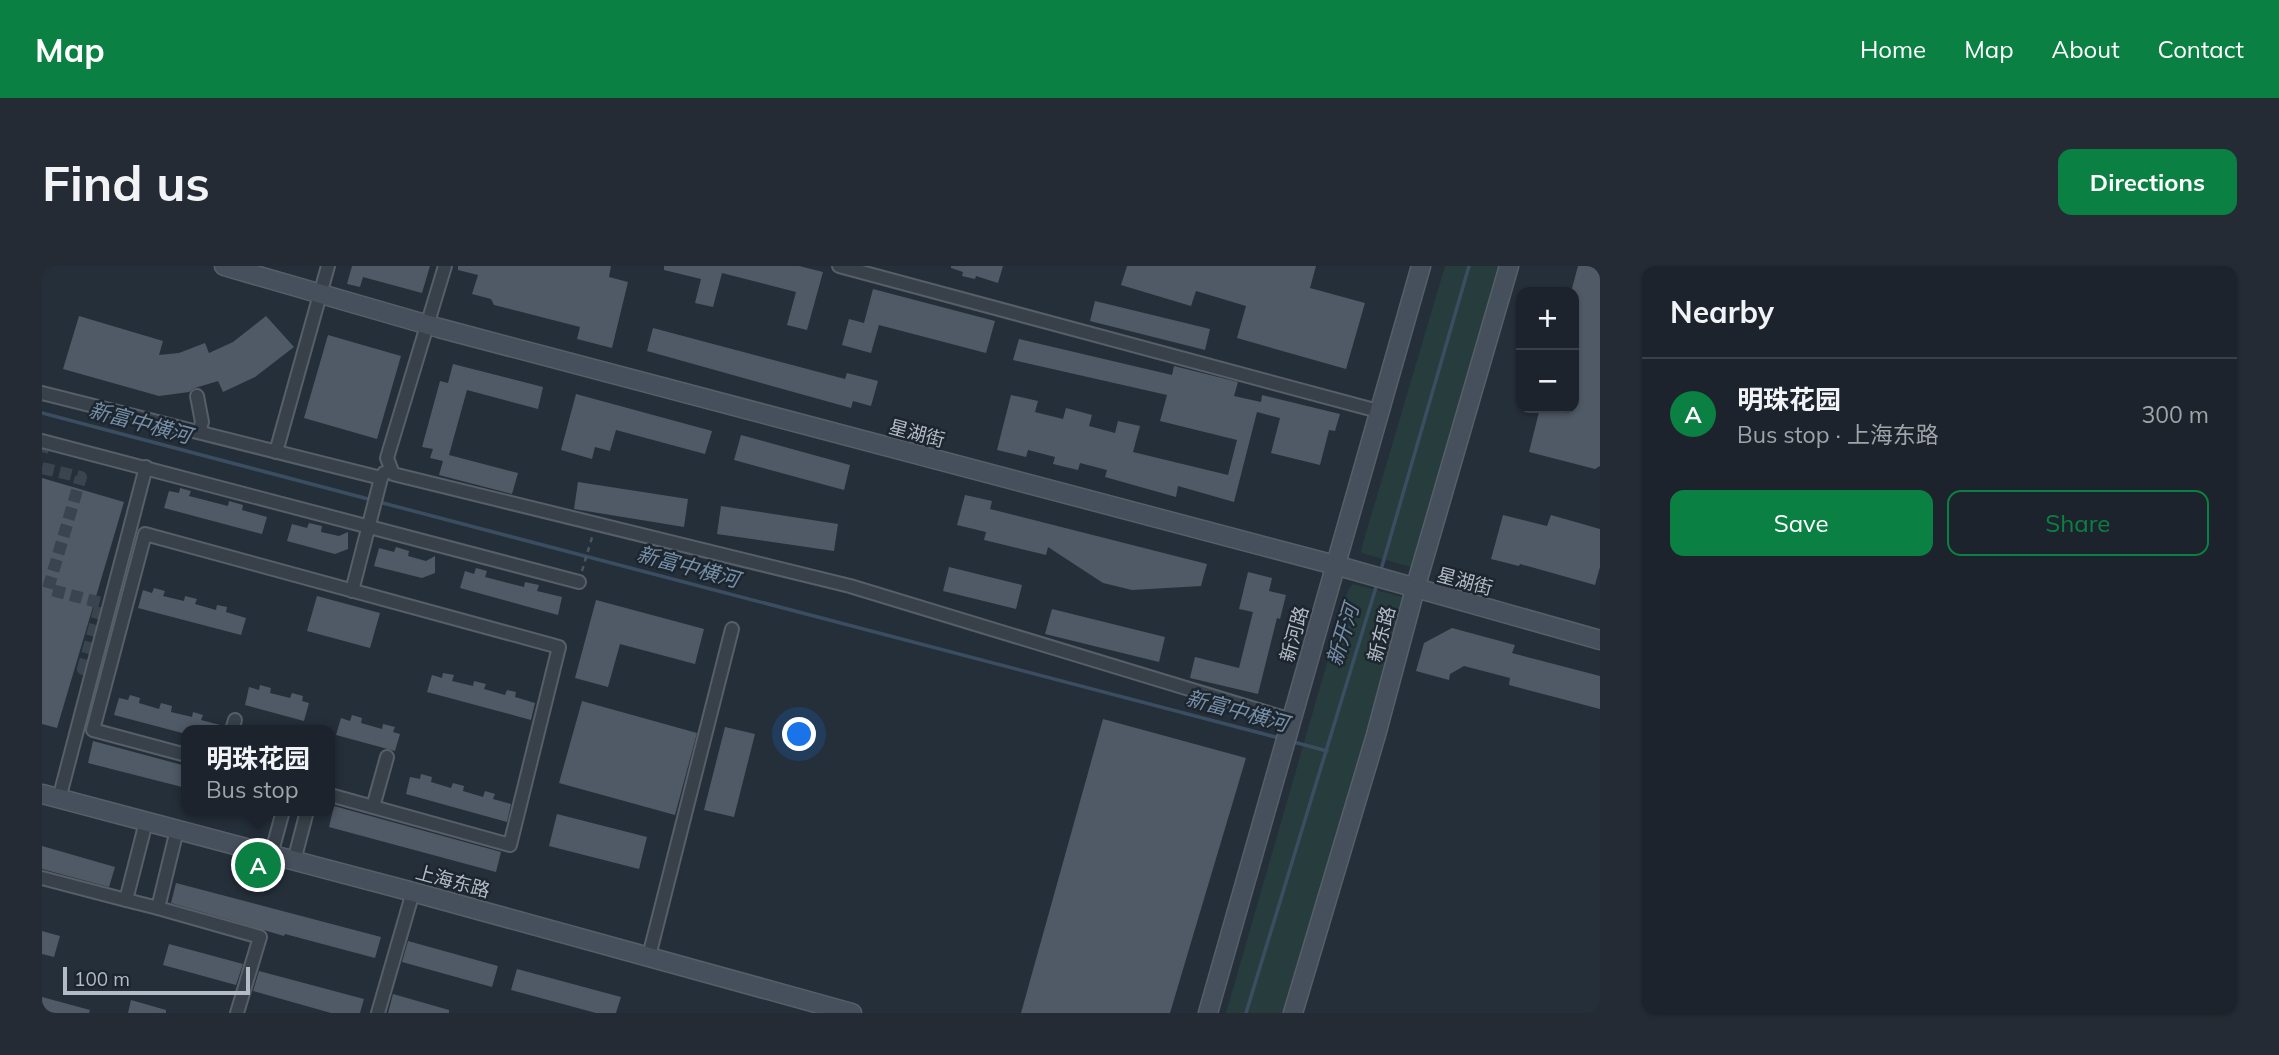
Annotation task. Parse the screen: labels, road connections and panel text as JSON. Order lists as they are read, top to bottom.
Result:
{
  "streets": {
    "street": [
      "星湖街",
      "新河路",
      "新东路",
      "上海东路"
    ]
  },
  "crossings": [
    ["星湖街", "新河路"],
    ["星湖街", "新东路"]
  ],
  "water": ["新富中横河", "新开河"],
  "scale_bar": "100 m",
  "page": {
    "header": "Map",
    "nav": [
      "Home",
      "Map",
      "About",
      "Contact"
    ],
    "buttons": [
      "Directions",
      ["Save", "Share"]
    ],
    "title": "Find us",
    "heading": "Nearby",
    "map_buttons": ["+", "−"],
    "list": [
      {
        "mark": "A",
        "name": "明珠花园",
        "note": "Bus stop · 上海东路",
        "value": "300 m"
      }
    ],
    "popup": ["明珠花园", "Bus stop"],
    "pins": "A",
    "scale": "100 m"
  }
}
